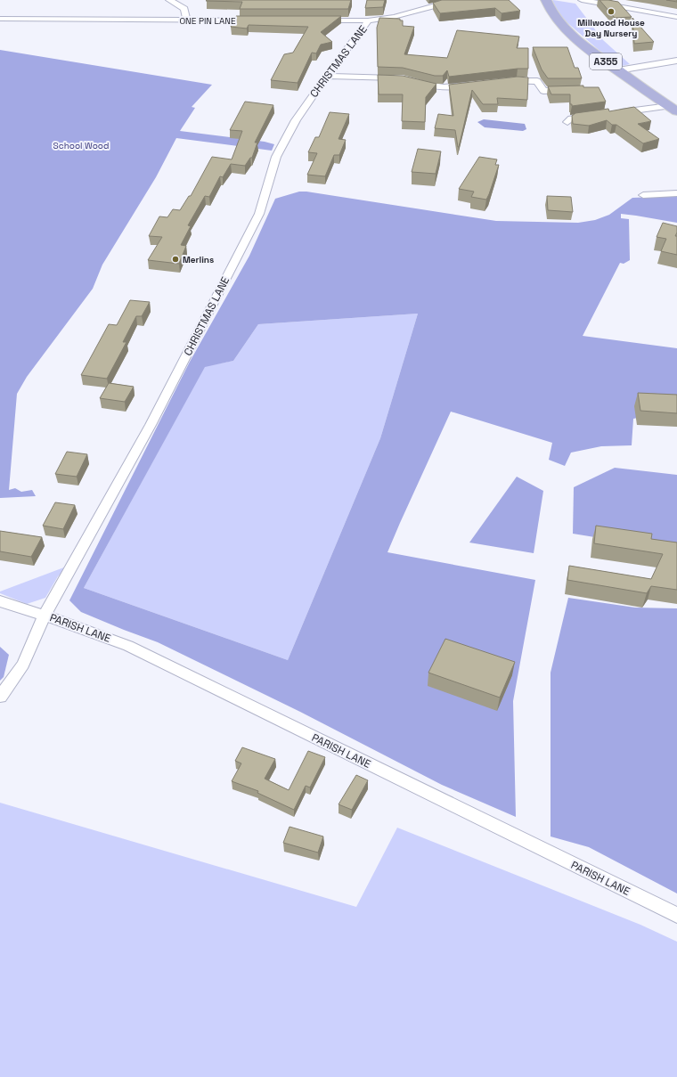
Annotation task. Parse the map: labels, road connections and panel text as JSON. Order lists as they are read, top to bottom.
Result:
{
  "streets": {
    "main road": ["A355"],
    "street": ["ONE PIN LANE", "CHRISTMAS LANE", "PARISH LANE"]
  },
  "crossings": [
    ["CHRISTMAS LANE", "PARISH LANE"]
  ],
  "parks": ["School Wood"],
  "places": ["Millwood House Day Nursery", "Merlins"]
}
